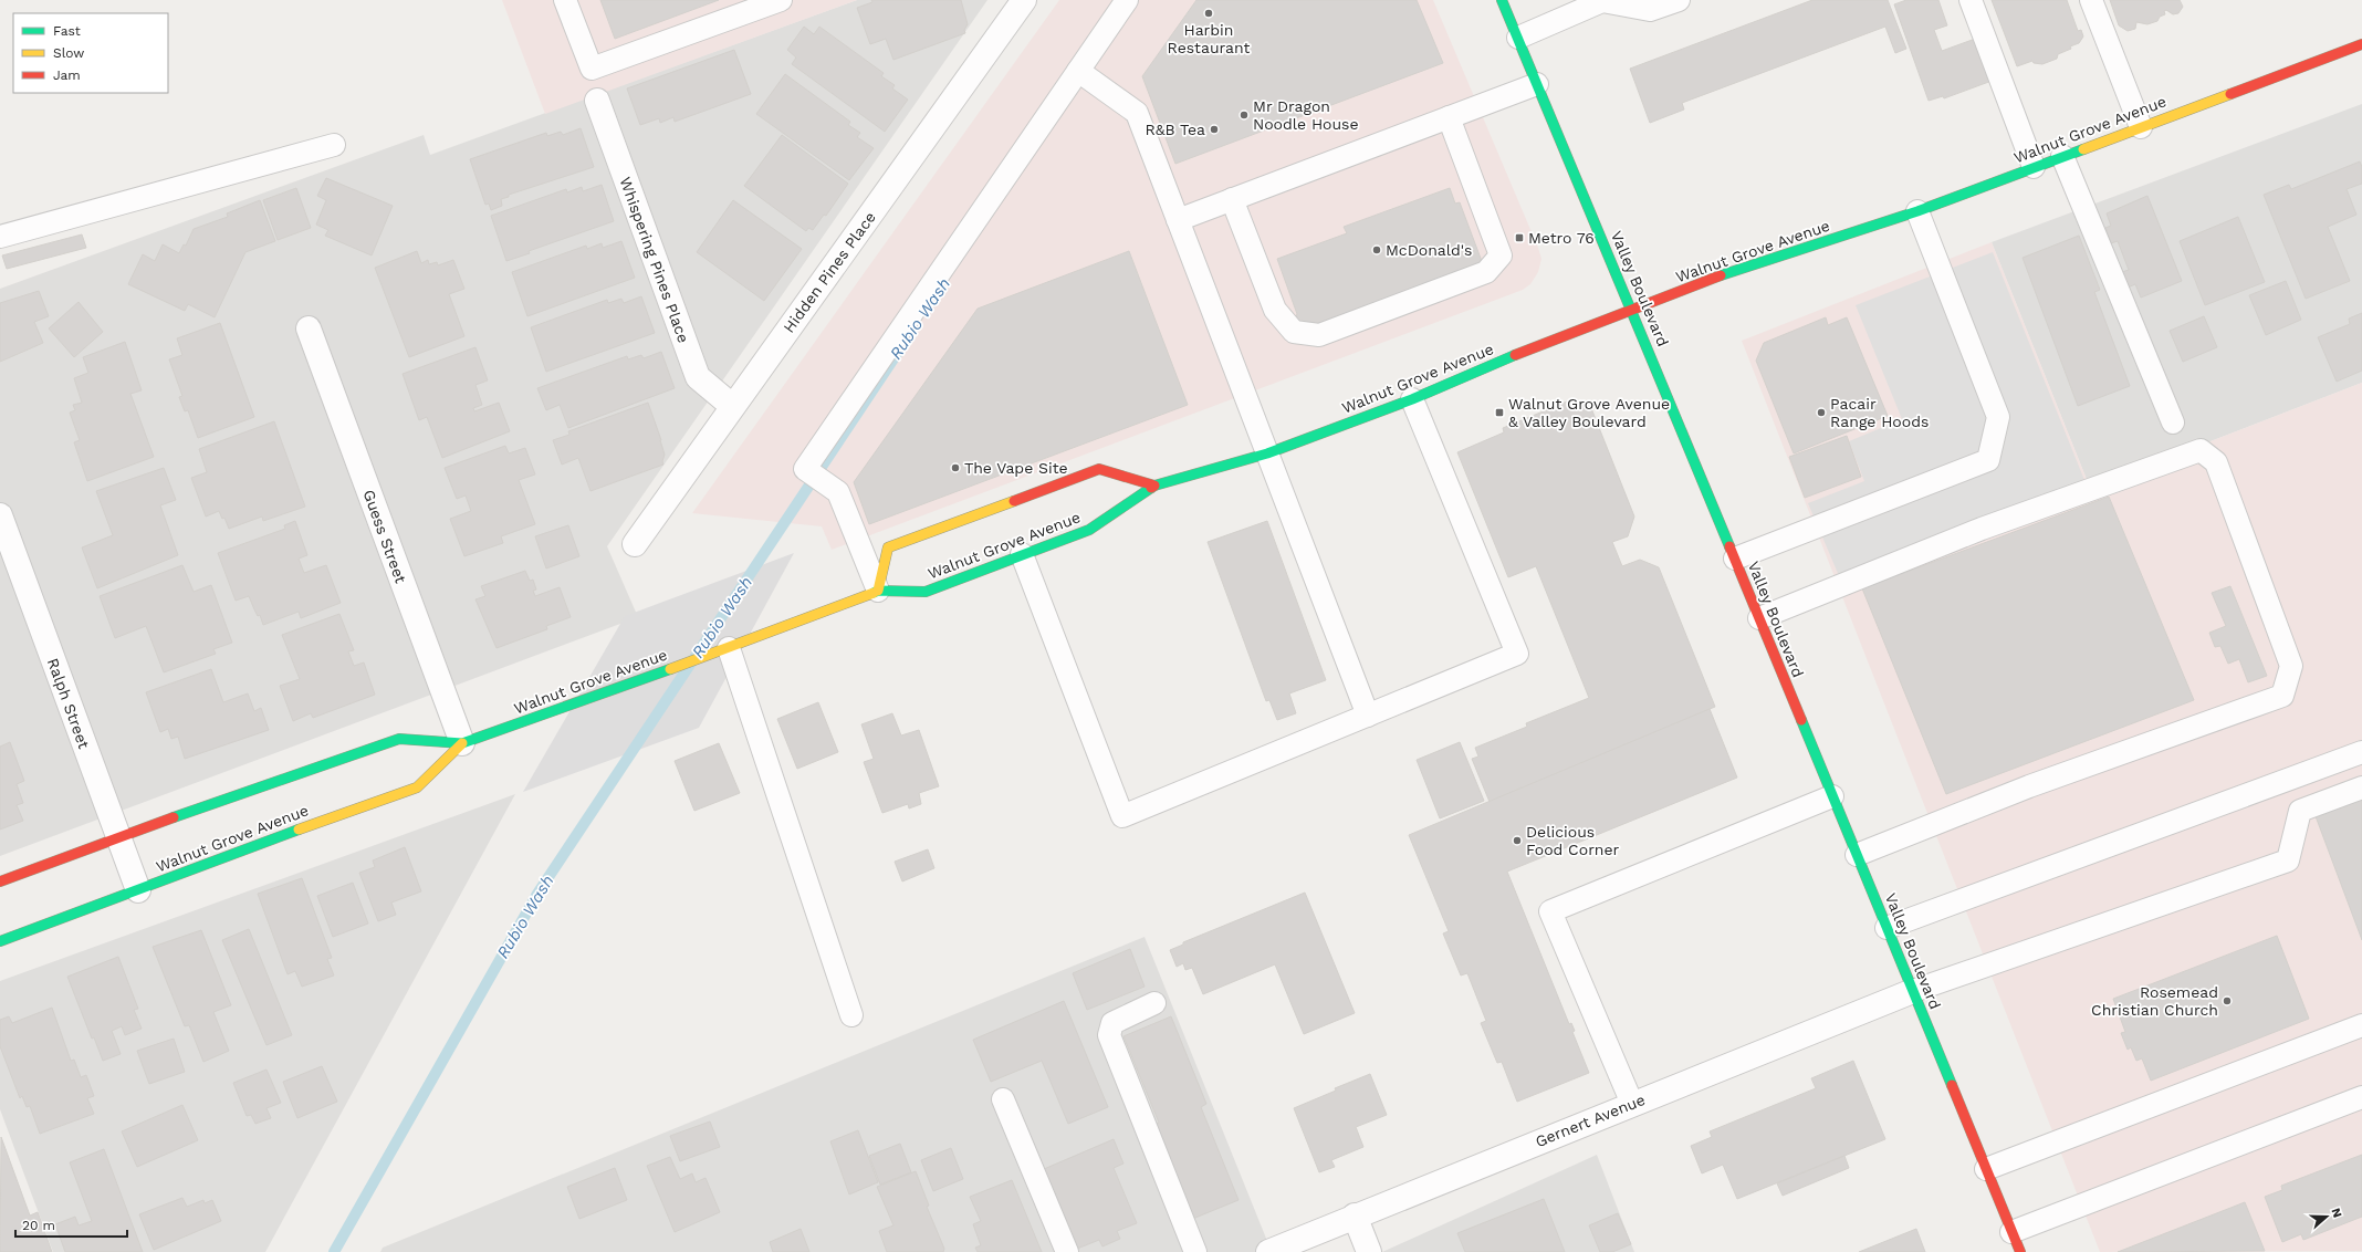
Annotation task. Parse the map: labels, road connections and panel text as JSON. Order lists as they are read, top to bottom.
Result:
{
  "streets": {
    "main road": ["Walnut Grove Avenue", "Valley Boulevard"],
    "street": [
      "Whispering Pines Place",
      "Hidden Pines Place",
      "Guess Street",
      "Ralph Street",
      "Gernert Avenue"
    ]
  },
  "crossings": [
    ["Walnut Grove Avenue", "Valley Boulevard"],
    ["Walnut Grove Avenue", "Guess Street"],
    ["Walnut Grove Avenue", "Ralph Street"],
    ["Whispering Pines Place", "Hidden Pines Place"],
    ["Valley Boulevard", "Gernert Avenue"]
  ],
  "water": ["Rubio Wash"],
  "places": {
    "other": [
      "Harbin Restaurant",
      "Mr Dragon Noodle House",
      "R&B Tea",
      "McDonald's",
      "Pacair Range Hoods",
      "The Vape Site",
      "Delicious Food Corner",
      "Rosemead Christian Church"
    ],
    "transit": ["Metro 76", "Walnut Grove Avenue & Valley Boulevard"]
  },
  "legend": ["Fast", "Slow", "Jam"],
  "scale_bar": "20 m",
  "north": "right"
}
